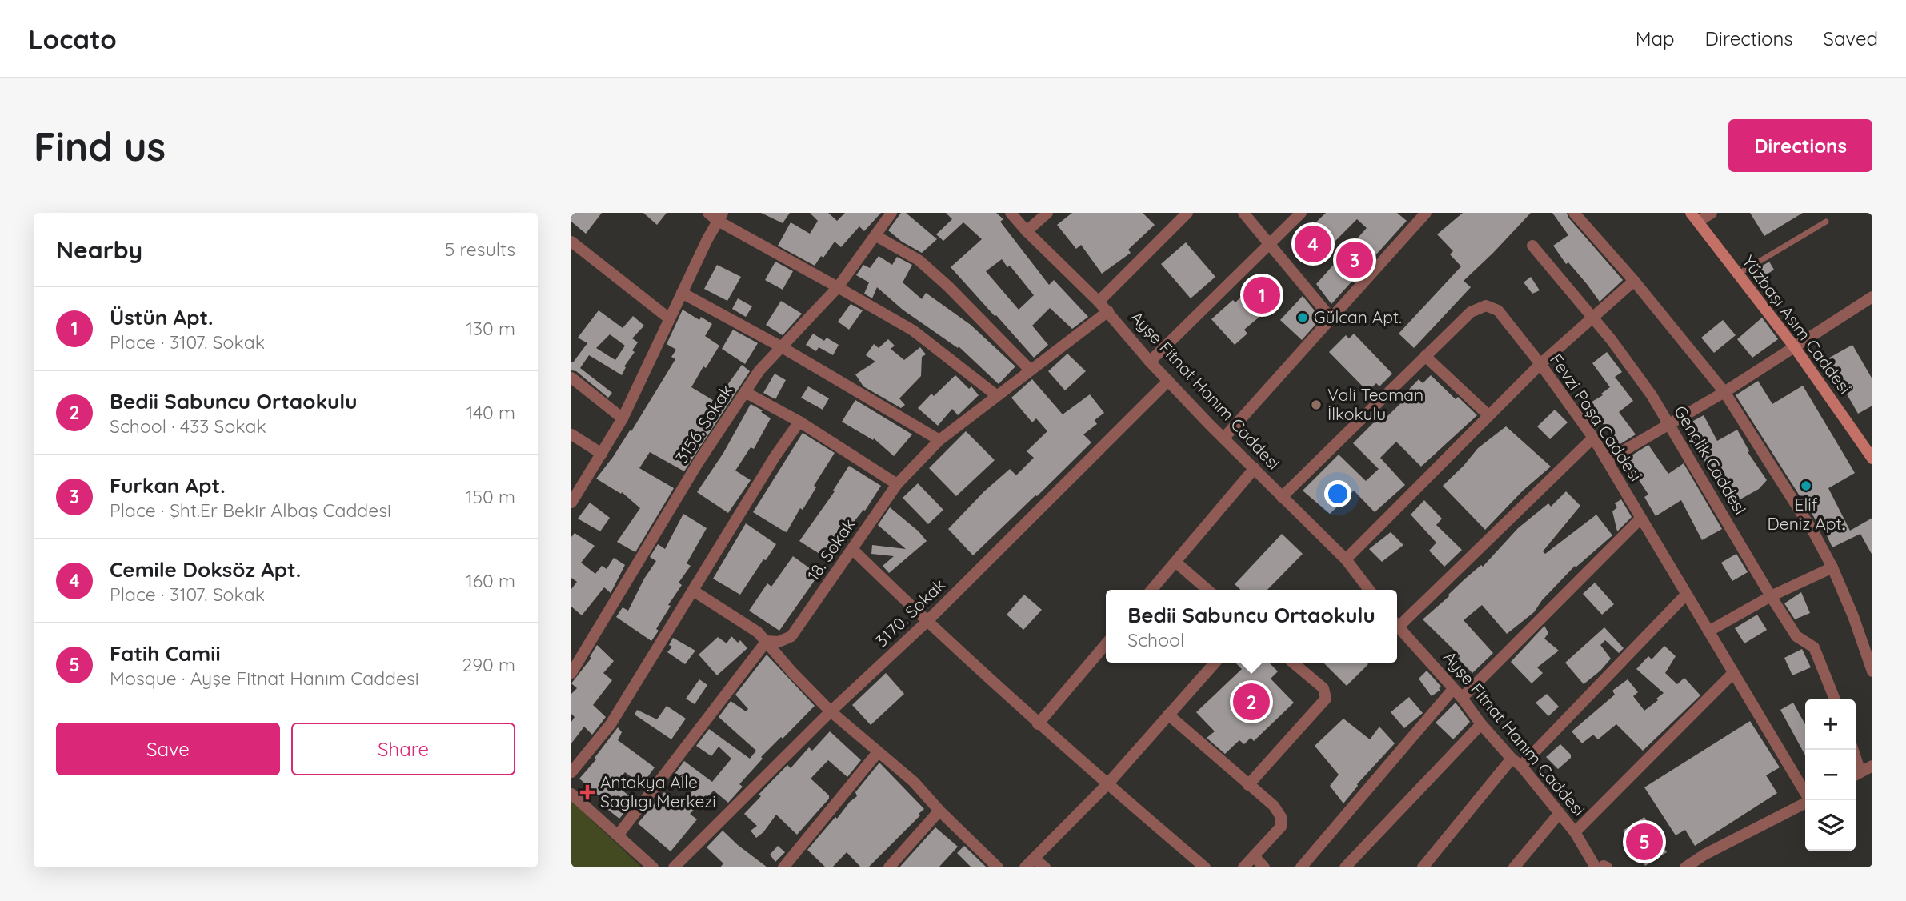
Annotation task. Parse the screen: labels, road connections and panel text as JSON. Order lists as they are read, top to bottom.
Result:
{
  "streets": {
    "main road": ["Yüzbaşı Asım Caddesi"],
    "street": [
      "Ayşe Fitnat Hanım Caddesi",
      "Fevzi Paşa Caddesi",
      "3156. Sokak",
      "Gençlik Caddesi",
      "18. Sokak",
      "3170. Sokak"
    ]
  },
  "crossings": [
    ["Ayşe Fitnat Hanım Caddesi", "Fevzi Paşa Caddesi"],
    ["Ayşe Fitnat Hanım Caddesi", "18. Sokak"],
    ["Ayşe Fitnat Hanım Caddesi", "3170. Sokak"]
  ],
  "places": {
    "other": ["Gülcan Apt.", "Vali Teoman İlkokulu", "Elif Deniz Apt."],
    "health": ["Antakya Aile Saglıgı Merkezi"]
  },
  "page": {
    "header": "Locato",
    "nav": ["Map", "Directions", "Saved"],
    "buttons": [
      "Directions",
      ["Save", "Share"]
    ],
    "title": "Find us",
    "heading": ["Nearby", "5 results"],
    "pins": [
      "4",
      "3",
      "1",
      "2",
      "5"
    ],
    "list": [
      {
        "mark": "1",
        "name": "Üstün Apt.",
        "note": "Place · 3107. Sokak",
        "value": "130 m"
      },
      {
        "mark": "2",
        "name": "Bedii Sabuncu Ortaokulu",
        "note": "School · 433 Sokak",
        "value": "140 m"
      },
      {
        "mark": "3",
        "name": "Furkan Apt.",
        "note": "Place · Şht.Er Bekir Albaş Caddesi",
        "value": "150 m"
      },
      {
        "mark": "4",
        "name": "Cemile Doksöz Apt.",
        "note": "Place · 3107. Sokak",
        "value": "160 m"
      },
      {
        "mark": "5",
        "name": "Fatih Camii",
        "note": "Mosque · Ayşe Fitnat Hanım Caddesi",
        "value": "290 m"
      }
    ],
    "popup": ["Bedii Sabuncu Ortaokulu", "School"],
    "map_buttons": ["+", "−"]
  }
}
